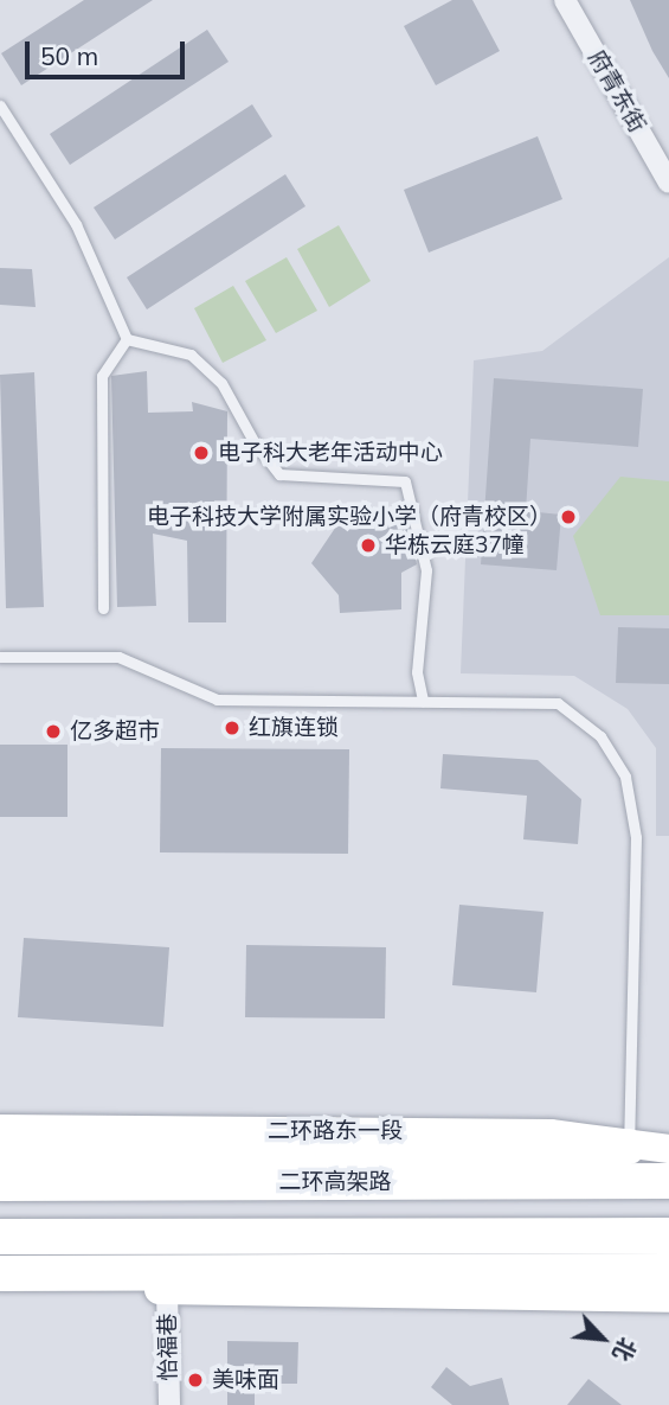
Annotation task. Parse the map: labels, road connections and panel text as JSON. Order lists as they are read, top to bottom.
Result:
{
  "streets": {
    "highway": ["二环高架路"],
    "main road": ["二环路东一段"],
    "street": ["府青东街", "怡福巷"]
  },
  "places": [
    "电子科大老年活动中心",
    "电子科技大学附属实验小学（府青校区）",
    "华栋云庭37幢",
    "红旗连锁",
    "亿多超市",
    "美味面"
  ],
  "scale_bar": "50 m",
  "north": "bottom right"
}
